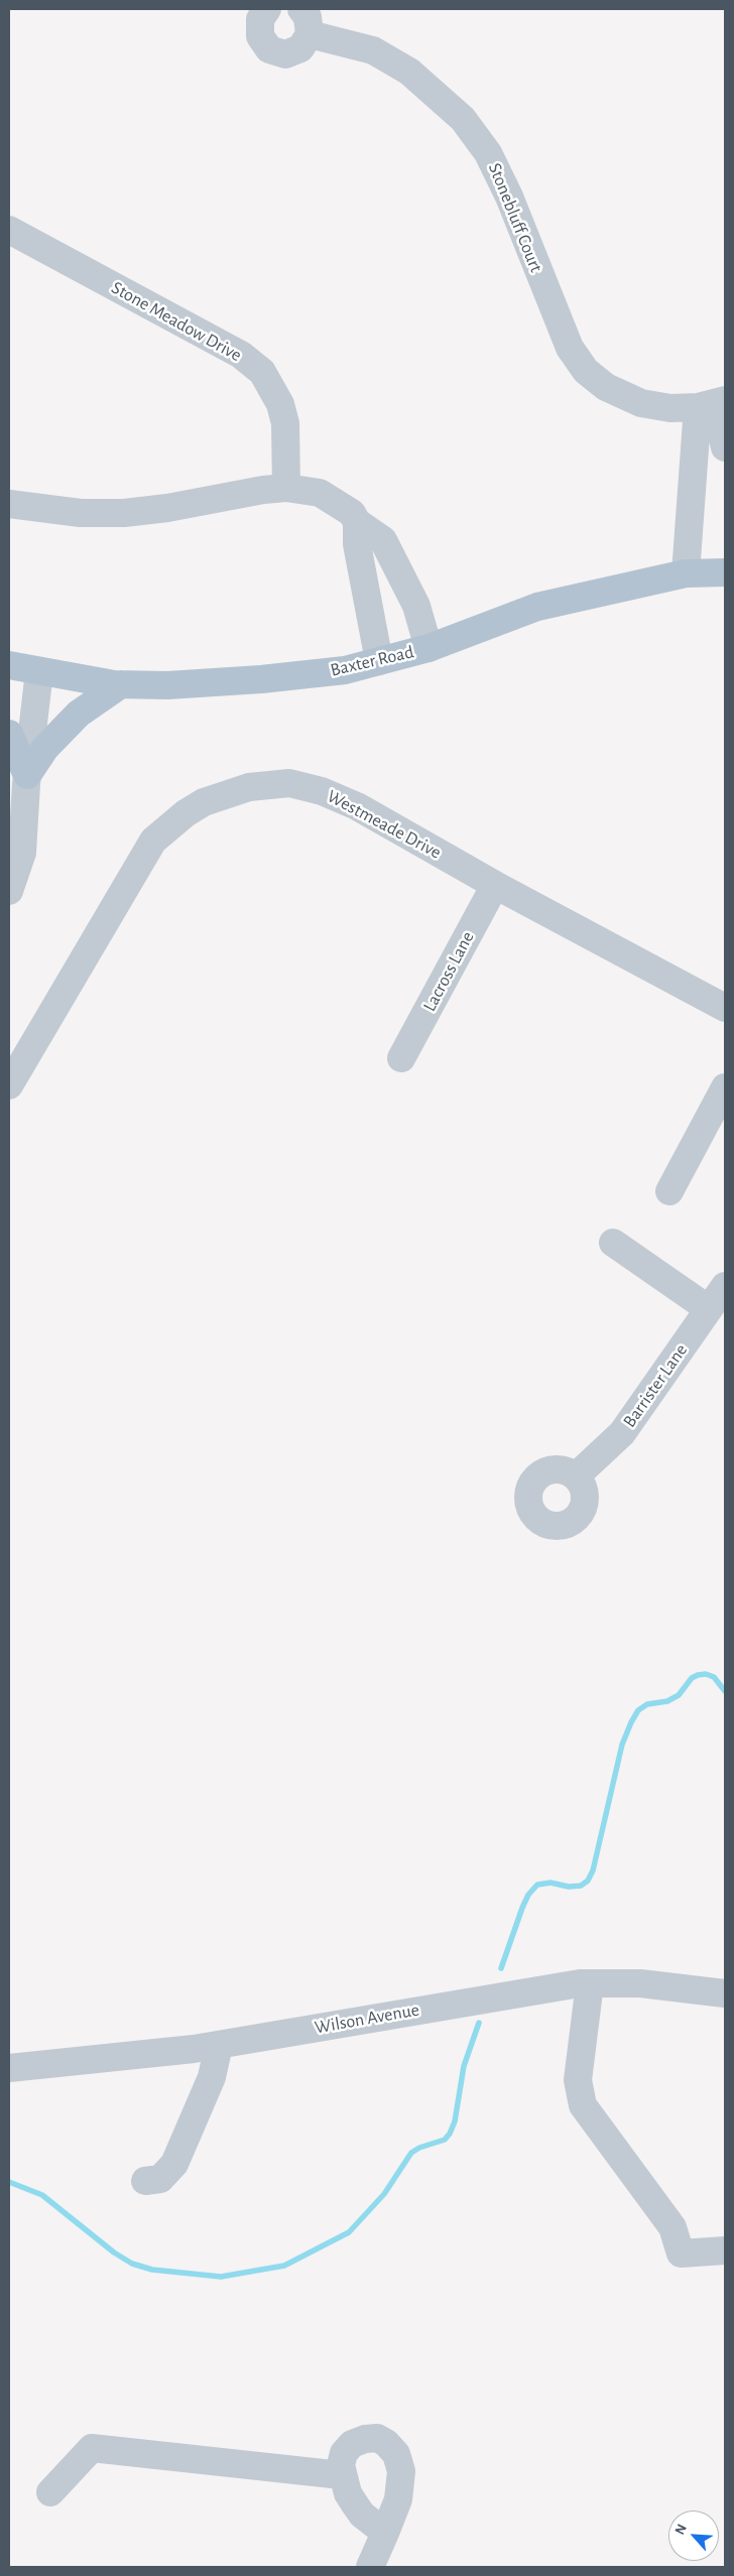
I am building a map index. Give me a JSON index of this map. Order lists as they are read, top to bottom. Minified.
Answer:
{"streets":{"main road":["Baxter Road"],"street":["Stonebluff Court","Stone Meadow Drive","Westmeade Drive","Lacross Lane","Barrister Lane","Wilson Avenue"]},"crossings":[["Westmeade Drive","Lacross Lane"]],"north":"top left"}
